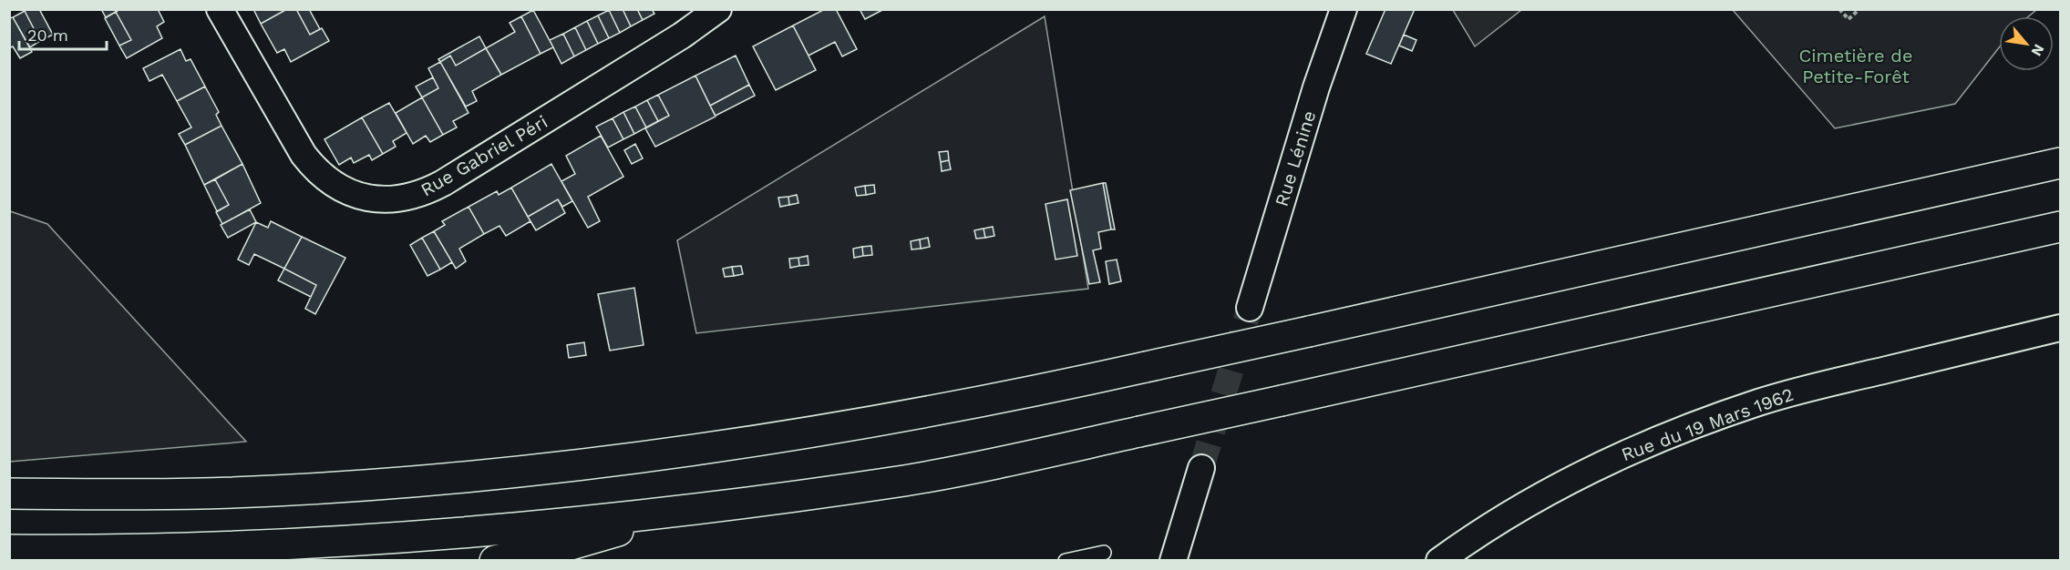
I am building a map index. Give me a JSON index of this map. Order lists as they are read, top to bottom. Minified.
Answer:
{"streets":{"street":["Rue Gabriel Péri","Rue Lénine","Rue du 19 Mars 1962"]},"parks":["Cimetière de Petite-Forêt"],"scale_bar":"20 m","north":"bottom right"}
